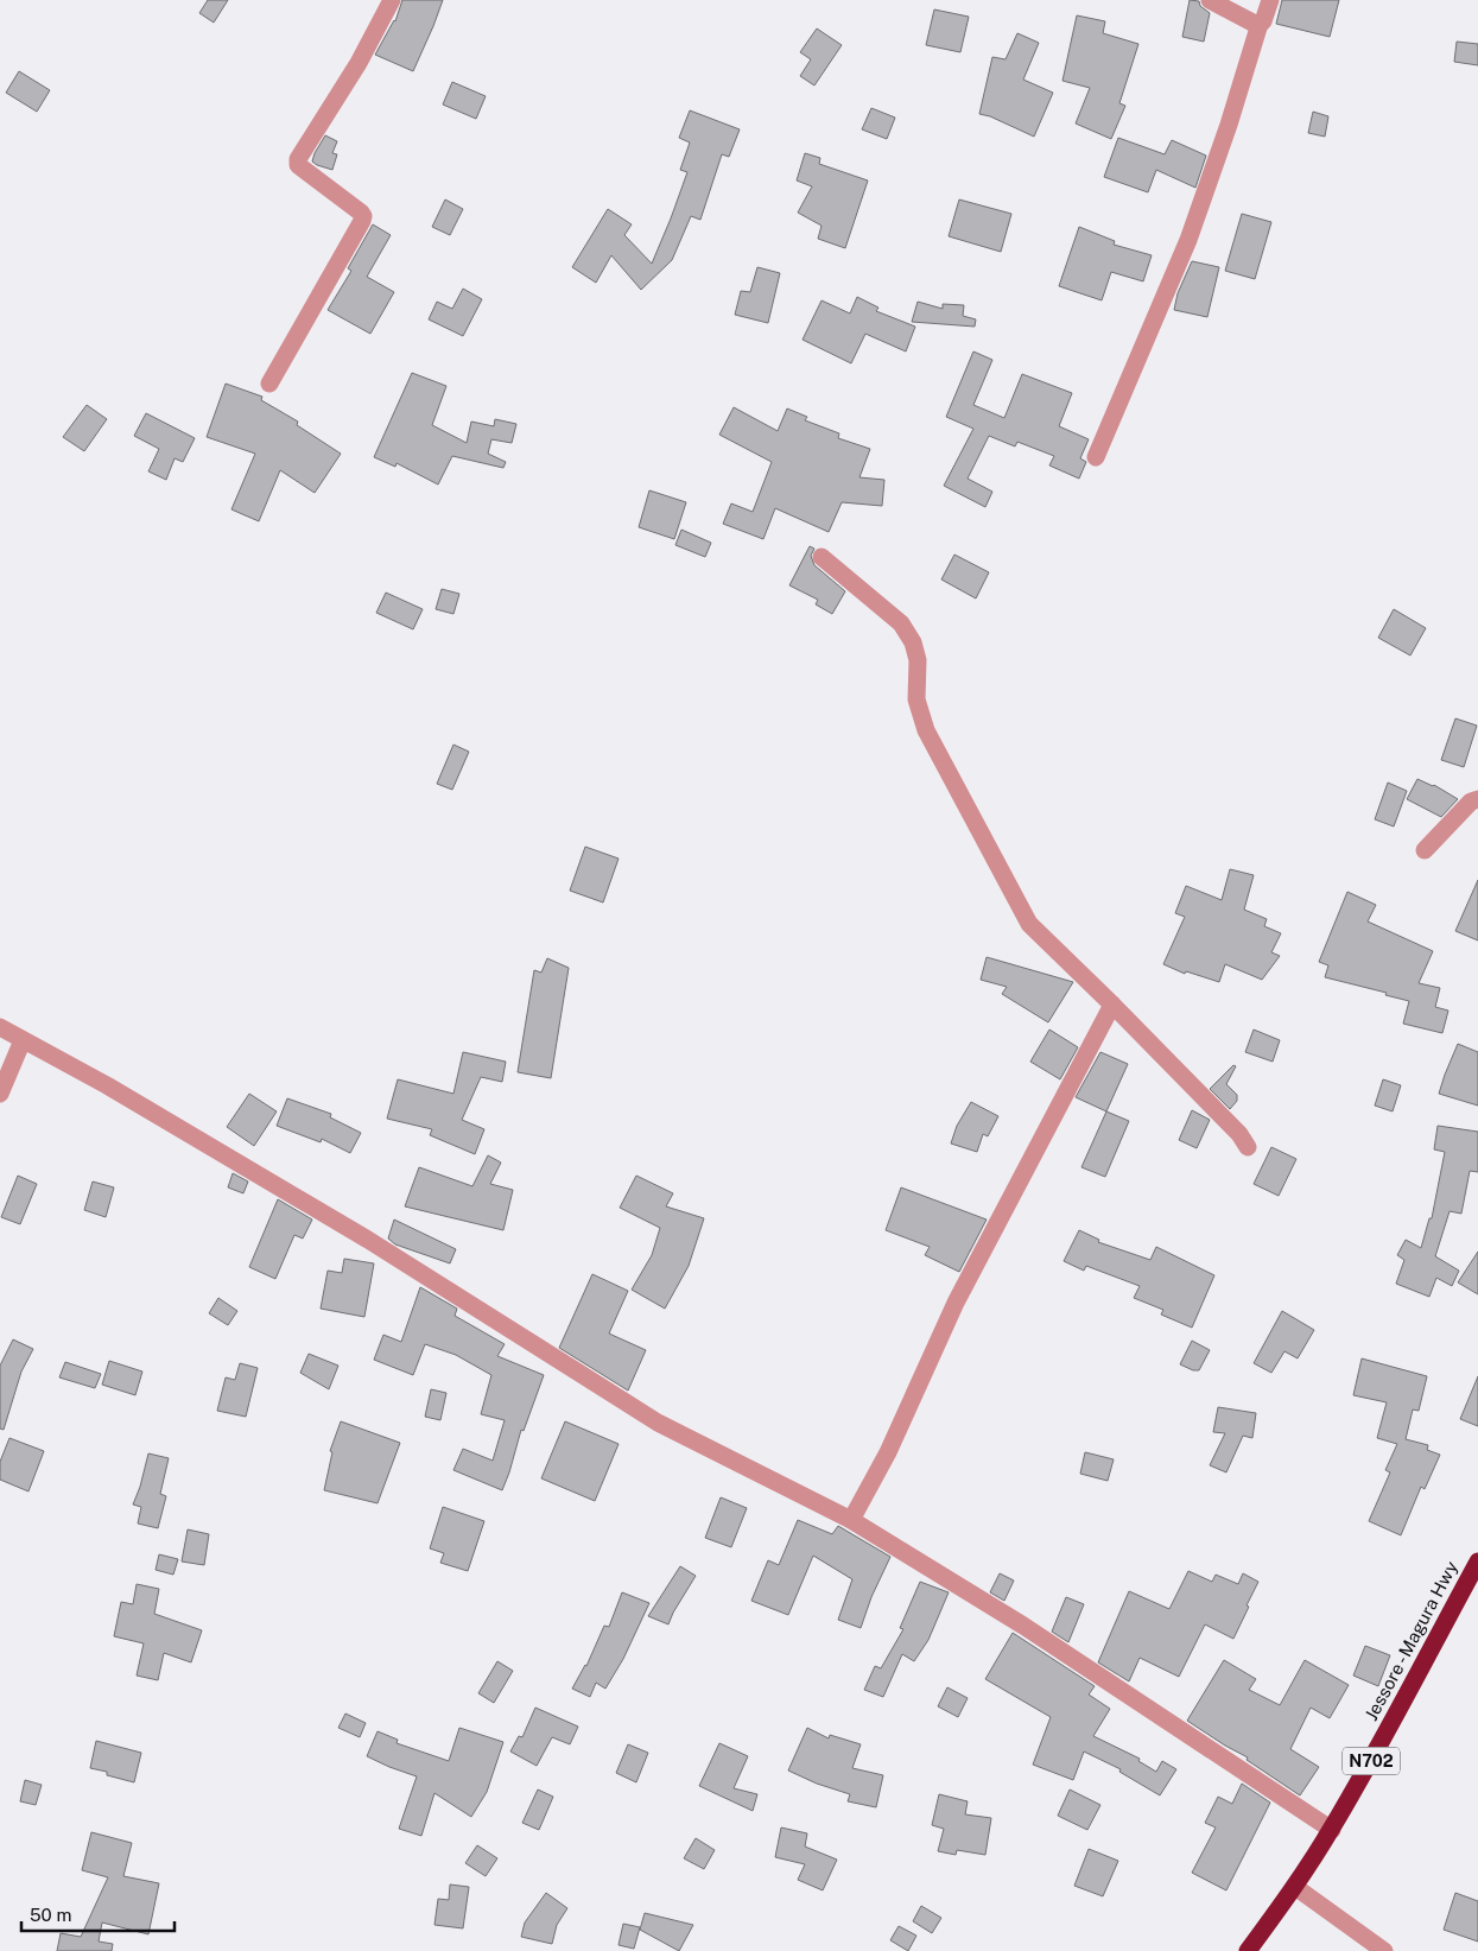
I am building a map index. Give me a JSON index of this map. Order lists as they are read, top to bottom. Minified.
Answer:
{"streets":{"highway":["Jessore - Magura Hwy","N702"]},"scale_bar":"50 m"}
